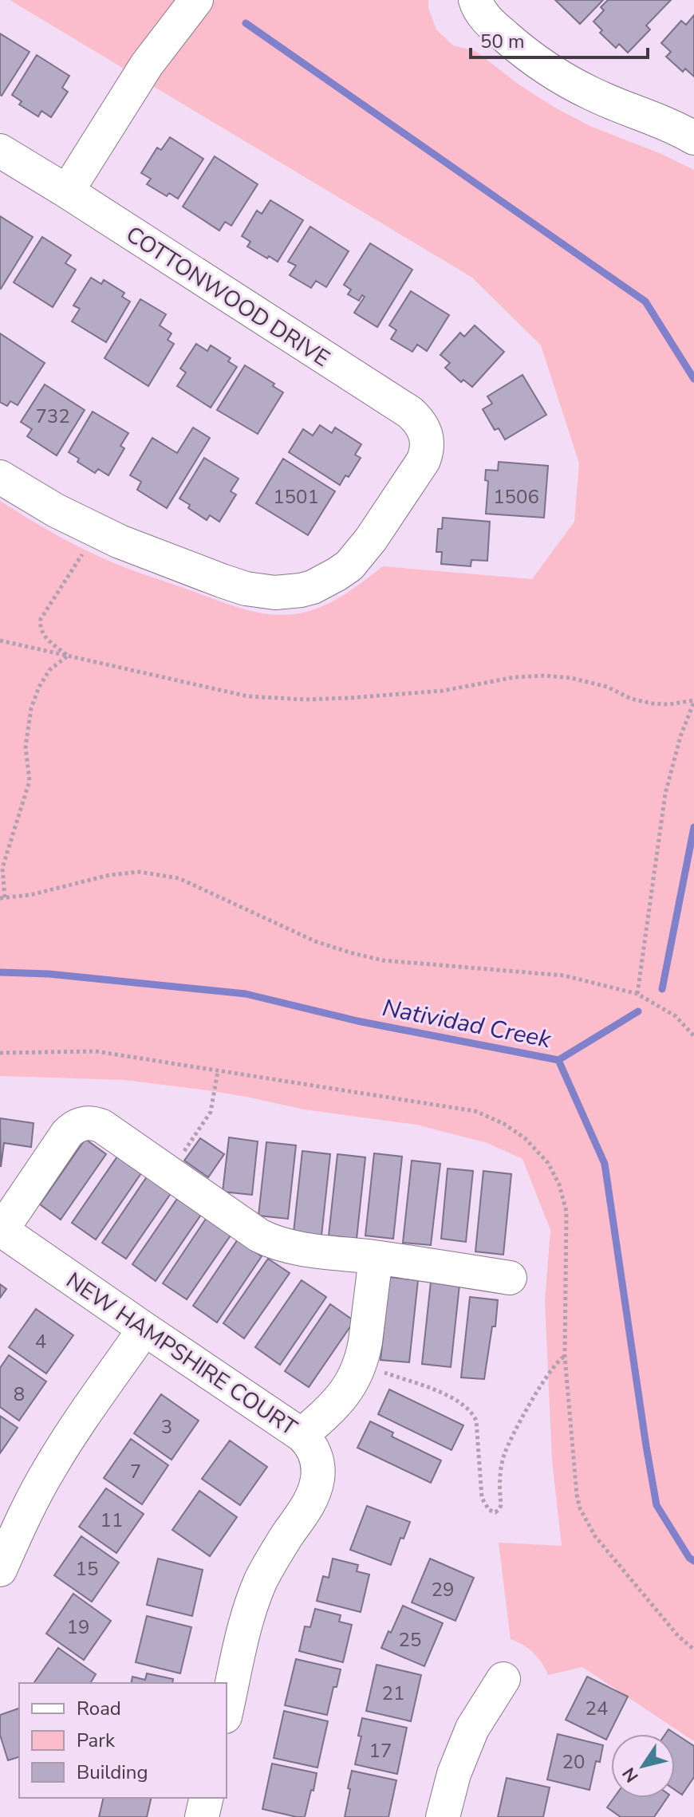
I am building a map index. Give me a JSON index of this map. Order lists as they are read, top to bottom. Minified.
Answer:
{"streets":{"street":["COTTONWOOD DRIVE","NEW HAMPSHIRE COURT"]},"water":["Natividad Creek"],"house_numbers":["732","1501","1506","4","8","3","7","11","15","29","19","25","21","24","17","20"],"legend":["Road","Park","Building"],"scale_bar":"50 m","north":"bottom left"}
